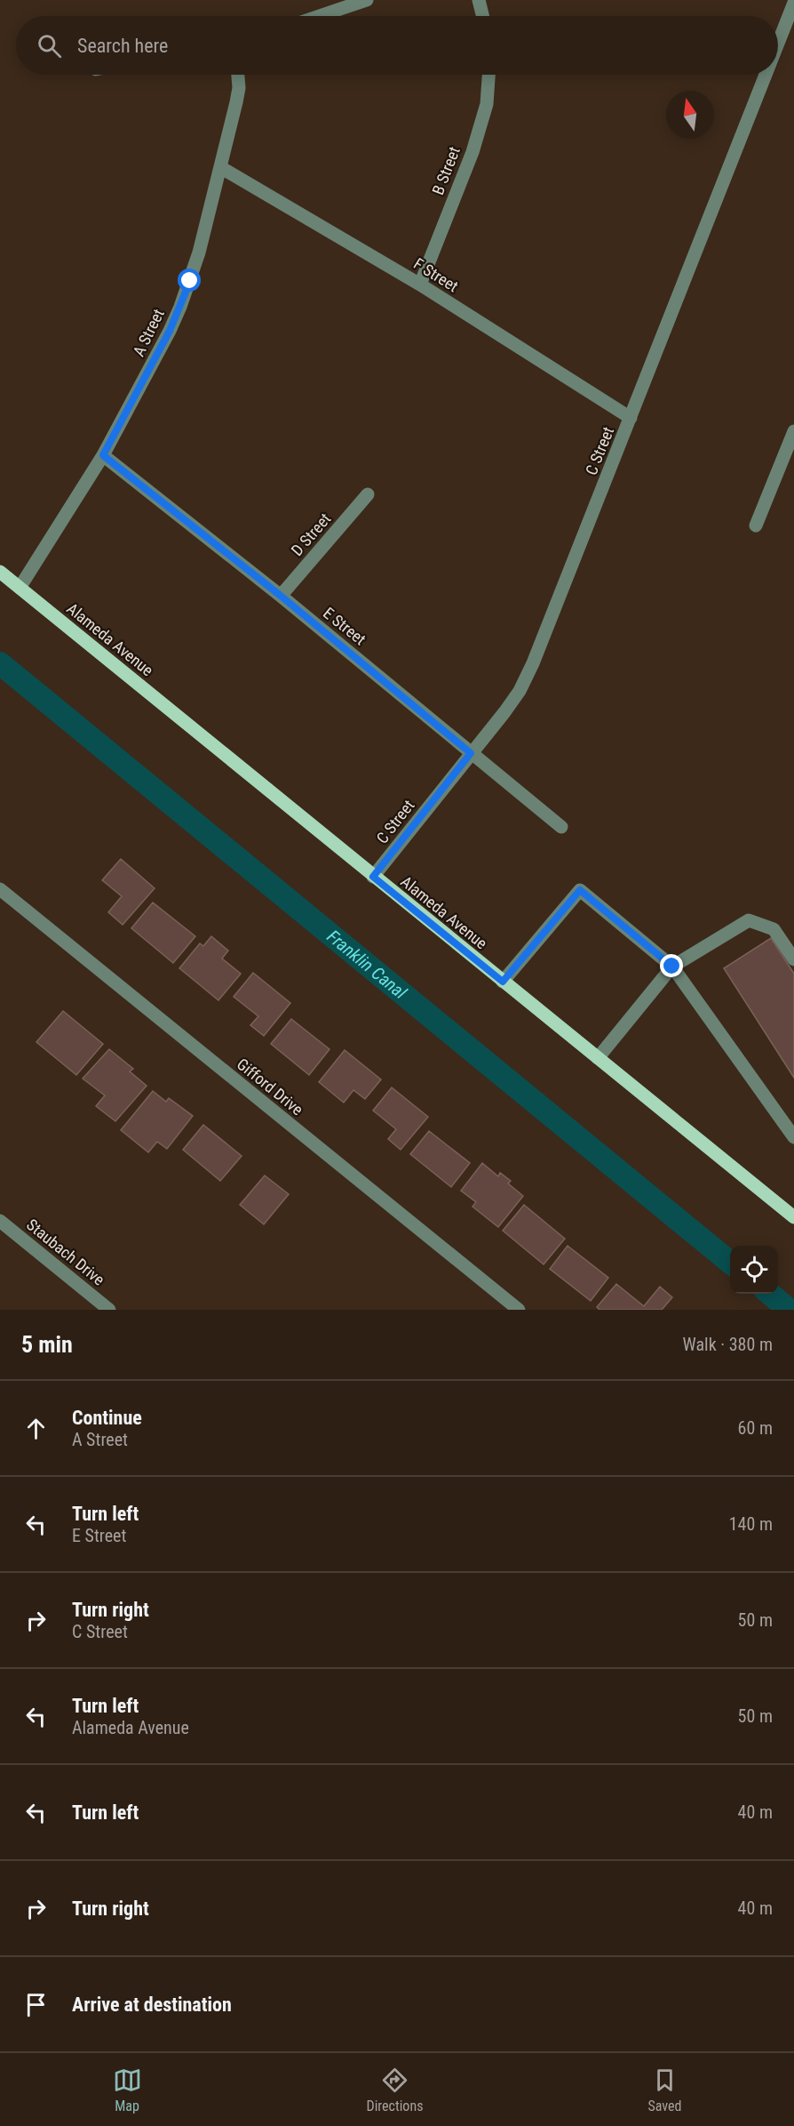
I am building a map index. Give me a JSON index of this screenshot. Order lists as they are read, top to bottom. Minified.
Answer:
{"streets":{"main road":["Alameda Avenue"],"street":["B Street","F Street","A Street","C Street","D Street","E Street","Gifford Drive","Staubach Drive"]},"crossings":[["B Street","F Street"],["F Street","A Street"],["F Street","C Street"],["A Street","E Street"],["A Street","Alameda Avenue"],["C Street","E Street"],["C Street","Alameda Avenue"],["D Street","E Street"]],"water":["Franklin Canal"],"north":"top","page":{"search":"Search here","heading":["5 min","Walk · 380 m"],"list":[["Continue","A Street","60 m"],["Turn left","E Street","140 m"],["Turn right","C Street","50 m"],["Turn left","Alameda Avenue","50 m"],["Turn left","40 m"],["Turn right","40 m"],"Arrive at destination"],"nav":["Map","Directions","Saved"]}}
